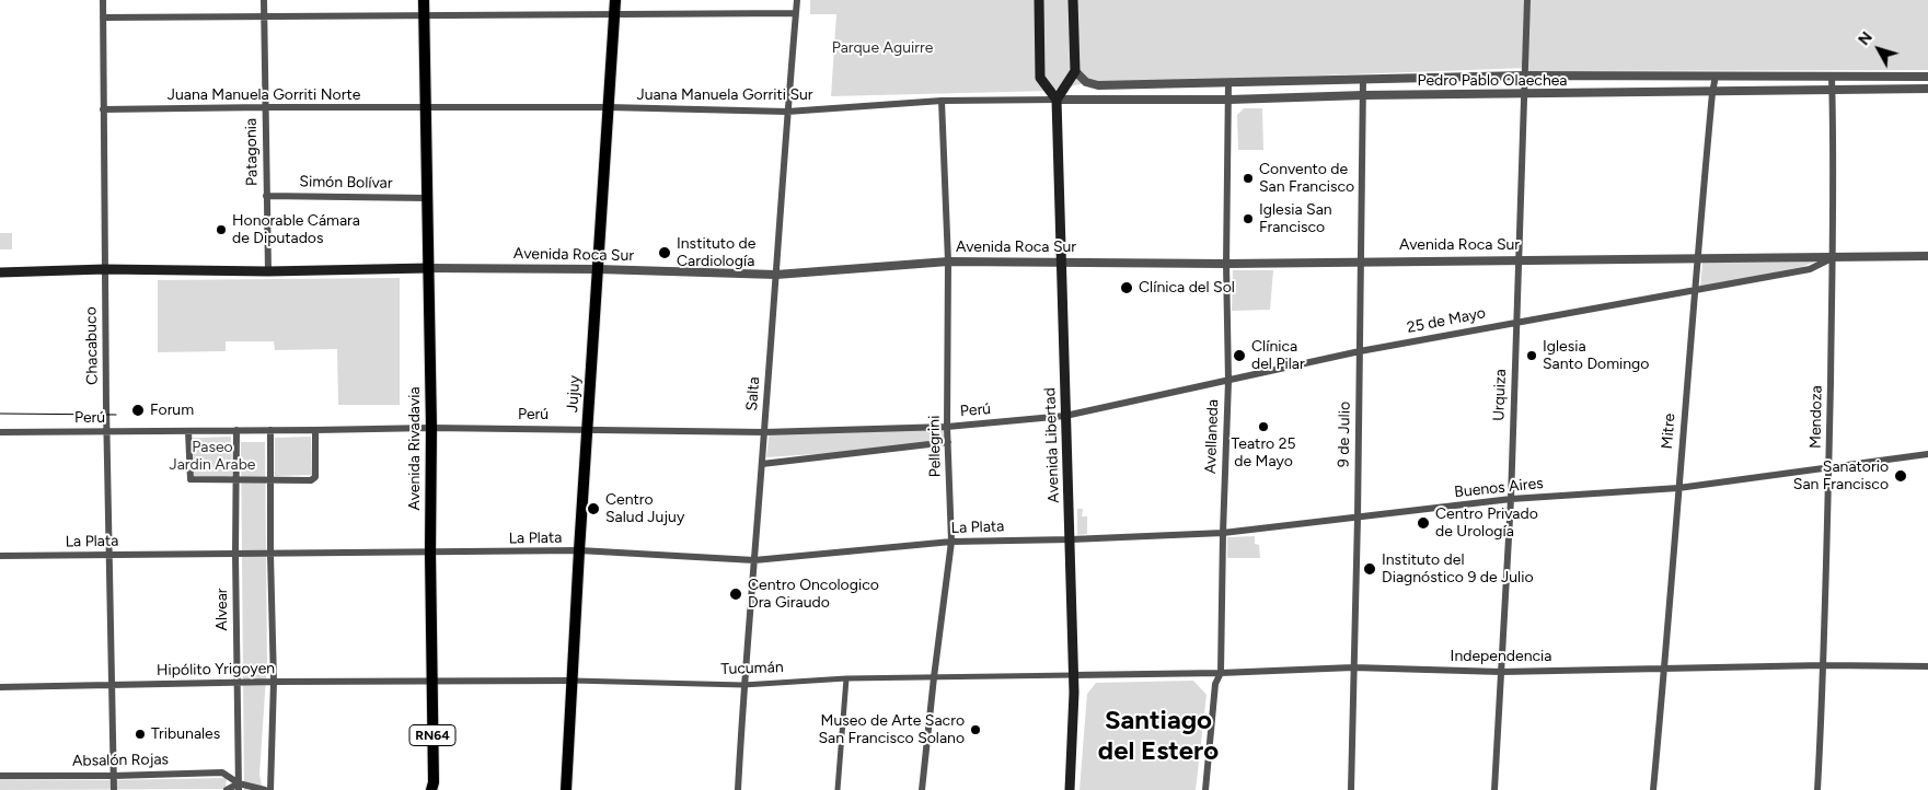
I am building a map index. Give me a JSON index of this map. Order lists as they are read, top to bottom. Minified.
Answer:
{"streets":{"main road":["Avenida Roca Sur","Jujuy","Avenida Libertad","Avenida Rivadavia","RN64"],"street":["Pedro Pablo Olaechea","Juana Manuela Gorriti Norte","Juana Manuela Gorriti Sur","Patagonia","Simón Bolívar","25 de Mayo","Chacabuco","Salta","Urquiza","Perú","Mendoza","Mitre","9 de Julio","Avellaneda","Pellegrini","Buenos Aires","La Plata","Alvear","Independencia","Tucumán","Hipólito Yrigoyen","Absalón Rojas"]},"crossings":[["Pedro Pablo Olaechea","Juana Manuela Gorriti Sur"],["Pedro Pablo Olaechea","Urquiza"],["Pedro Pablo Olaechea","Mendoza"],["Pedro Pablo Olaechea","Mitre"],["Pedro Pablo Olaechea","9 de Julio"],["Pedro Pablo Olaechea","Avellaneda"],["Pedro Pablo Olaechea","Avenida Libertad"],["Juana Manuela Gorriti Norte","Juana Manuela Gorriti Sur"],["Juana Manuela Gorriti Norte","Patagonia"],["Juana Manuela Gorriti Norte","Chacabuco"],["Juana Manuela Gorriti Norte","Avenida Rivadavia"],["Juana Manuela Gorriti Sur","Jujuy"],["Juana Manuela Gorriti Sur","Salta"],["Juana Manuela Gorriti Sur","Avenida Libertad"],["Juana Manuela Gorriti Sur","Pellegrini"],["Juana Manuela Gorriti Sur","Avenida Rivadavia"],["Patagonia","Simón Bolívar"],["Patagonia","Avenida Roca Sur"],["Simón Bolívar","Avenida Rivadavia"],["Avenida Roca Sur","25 de Mayo"],["Avenida Roca Sur","Chacabuco"],["Avenida Roca Sur","Jujuy"],["Avenida Roca Sur","Salta"],["Avenida Roca Sur","Urquiza"],["Avenida Roca Sur","Mendoza"],["Avenida Roca Sur","Mitre"],["Avenida Roca Sur","9 de Julio"],["Avenida Roca Sur","Avellaneda"],["Avenida Roca Sur","Avenida Libertad"],["Avenida Roca Sur","Pellegrini"],["Avenida Roca Sur","Avenida Rivadavia"],["25 de Mayo","Urquiza"],["25 de Mayo","Perú"],["25 de Mayo","Mendoza"],["25 de Mayo","Mitre"],["25 de Mayo","9 de Julio"],["25 de Mayo","Avellaneda"],["25 de Mayo","Avenida Libertad"],["Chacabuco","Perú"],["Chacabuco","La Plata"],["Chacabuco","Hipólito Yrigoyen"],["Chacabuco","Absalón Rojas"],["Jujuy","Perú"],["Jujuy","La Plata"],["Jujuy","Tucumán"],["Salta","Perú"],["Salta","La Plata"],["Salta","Tucumán"],["Urquiza","Buenos Aires"],["Urquiza","Independencia"],["Perú","Avenida Libertad"],["Perú","Pellegrini"],["Perú","Avenida Rivadavia"],["Perú","Alvear"],["Mendoza","Buenos Aires"],["Mendoza","Independencia"],["Mitre","Buenos Aires"],["Mitre","Independencia"],["9 de Julio","Buenos Aires"],["9 de Julio","Independencia"],["Avellaneda","Buenos Aires"],["Avellaneda","Independencia"],["Avenida Libertad","Buenos Aires"],["Avenida Libertad","La Plata"],["Avenida Libertad","Independencia"],["Avenida Libertad","Tucumán"],["Pellegrini","La Plata"],["Pellegrini","Tucumán"],["Avenida Rivadavia","La Plata"],["Avenida Rivadavia","Tucumán"],["Avenida Rivadavia","Hipólito Yrigoyen"],["Buenos Aires","La Plata"],["La Plata","Alvear"],["Alvear","Hipólito Yrigoyen"],["Alvear","Absalón Rojas"],["Independencia","Tucumán"],["Tucumán","Hipólito Yrigoyen"]],"districts":["Santiago del Estero"],"parks":["Parque Aguirre","Paseo Jardin Arabe"],"places":["Convento de San Francisco","Iglesia San Francisco","Honorable Cámara de Diputados","Instituto de Cardiología","Clínica del Sol","Clínica del Pilar","Iglesia Santo Domingo","Forum","Teatro 25 de Mayo","Sanatorio San Francisco","Centro Salud Jujuy","Centro Privado de Urología","Instituto del Diagnóstico 9 de Julio","Centro Oncologico Dra Giraudo","Museo de Arte Sacro San Francisco Solano","Tribunales"],"north":"top left"}
